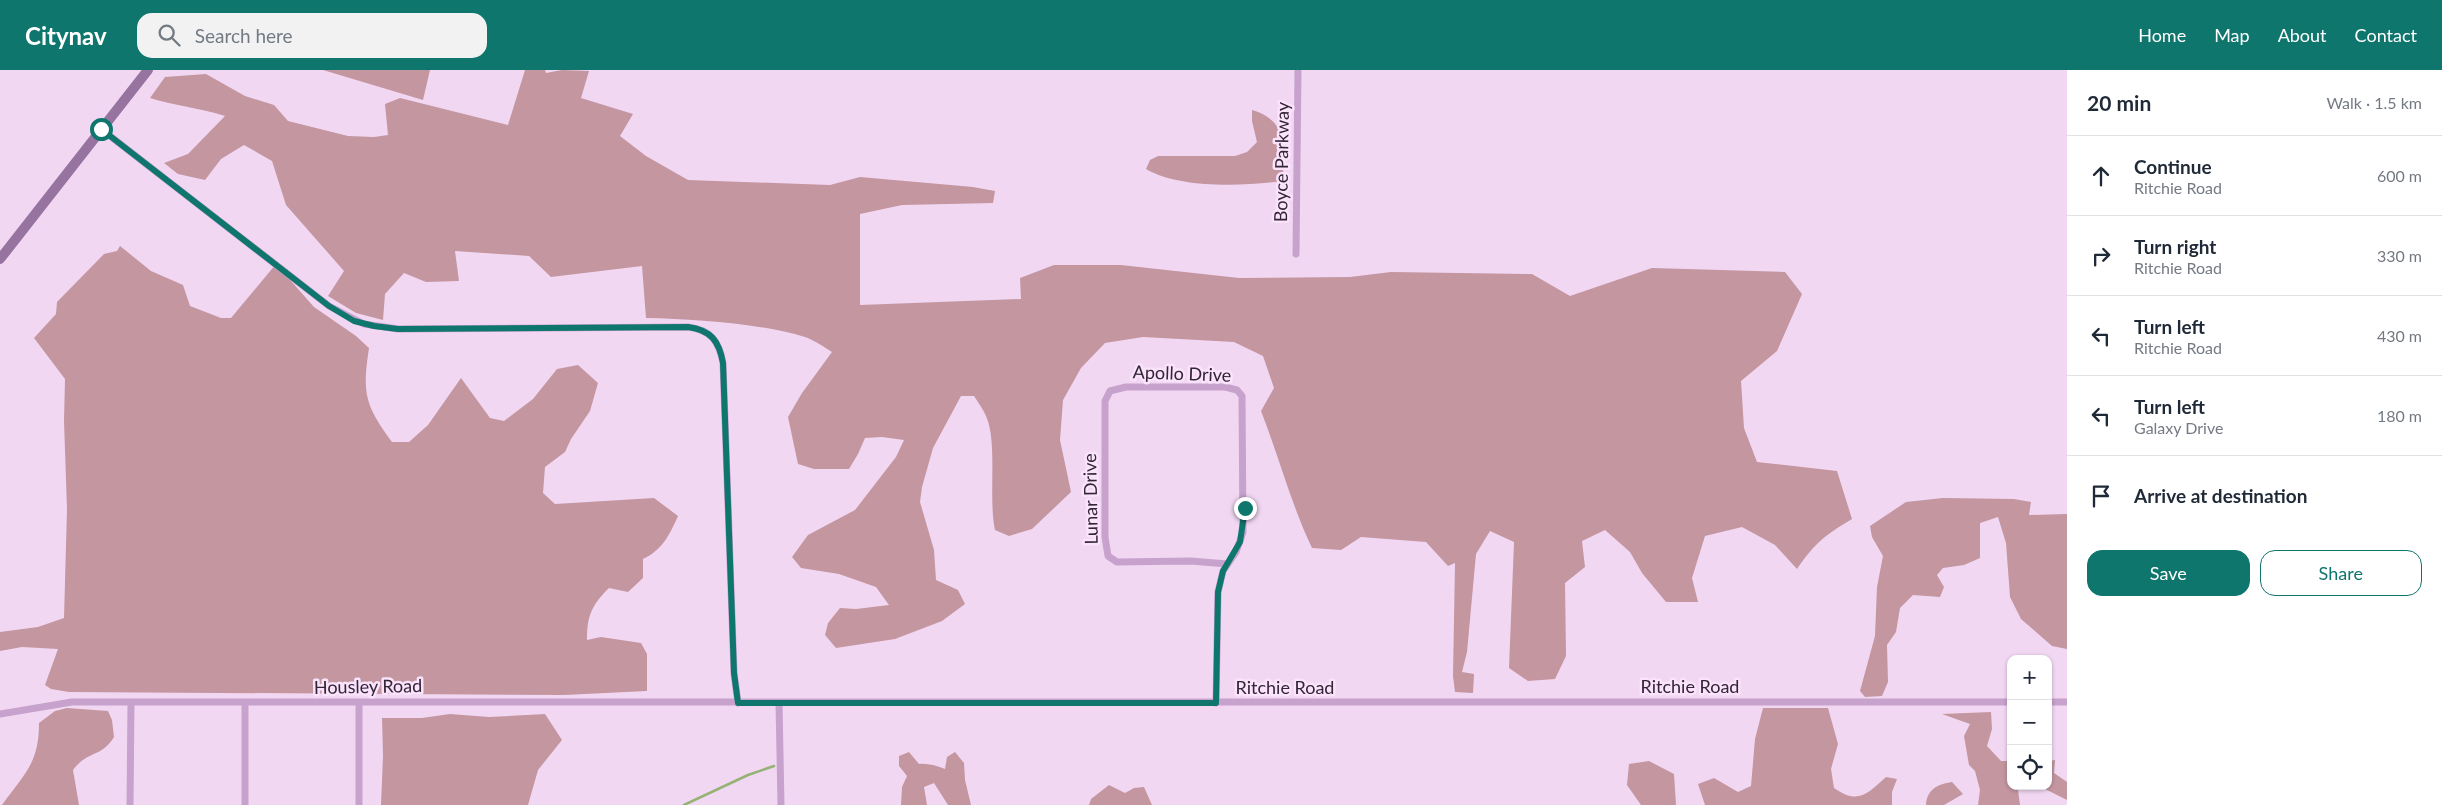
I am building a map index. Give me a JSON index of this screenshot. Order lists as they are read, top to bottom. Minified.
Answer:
{"streets":{"street":["Boyce Parkway","Apollo Drive","Lunar Drive","Housley Road","Ritchie Road"]},"crossings":[["Apollo Drive","Lunar Drive"],["Housley Road","Ritchie Road"]],"page":{"header":"Citynav","search":"Search here","nav":["Home","Map","About","Contact"],"heading":["20 min","Walk · 1.5 km"],"list":[["Continue","Ritchie Road","600 m"],["Turn right","Ritchie Road","330 m"],["Turn left","Ritchie Road","430 m"],["Turn left","Galaxy Drive","180 m"],"Arrive at destination"],"buttons":["Save","Share"],"map_buttons":["+","−"]}}
